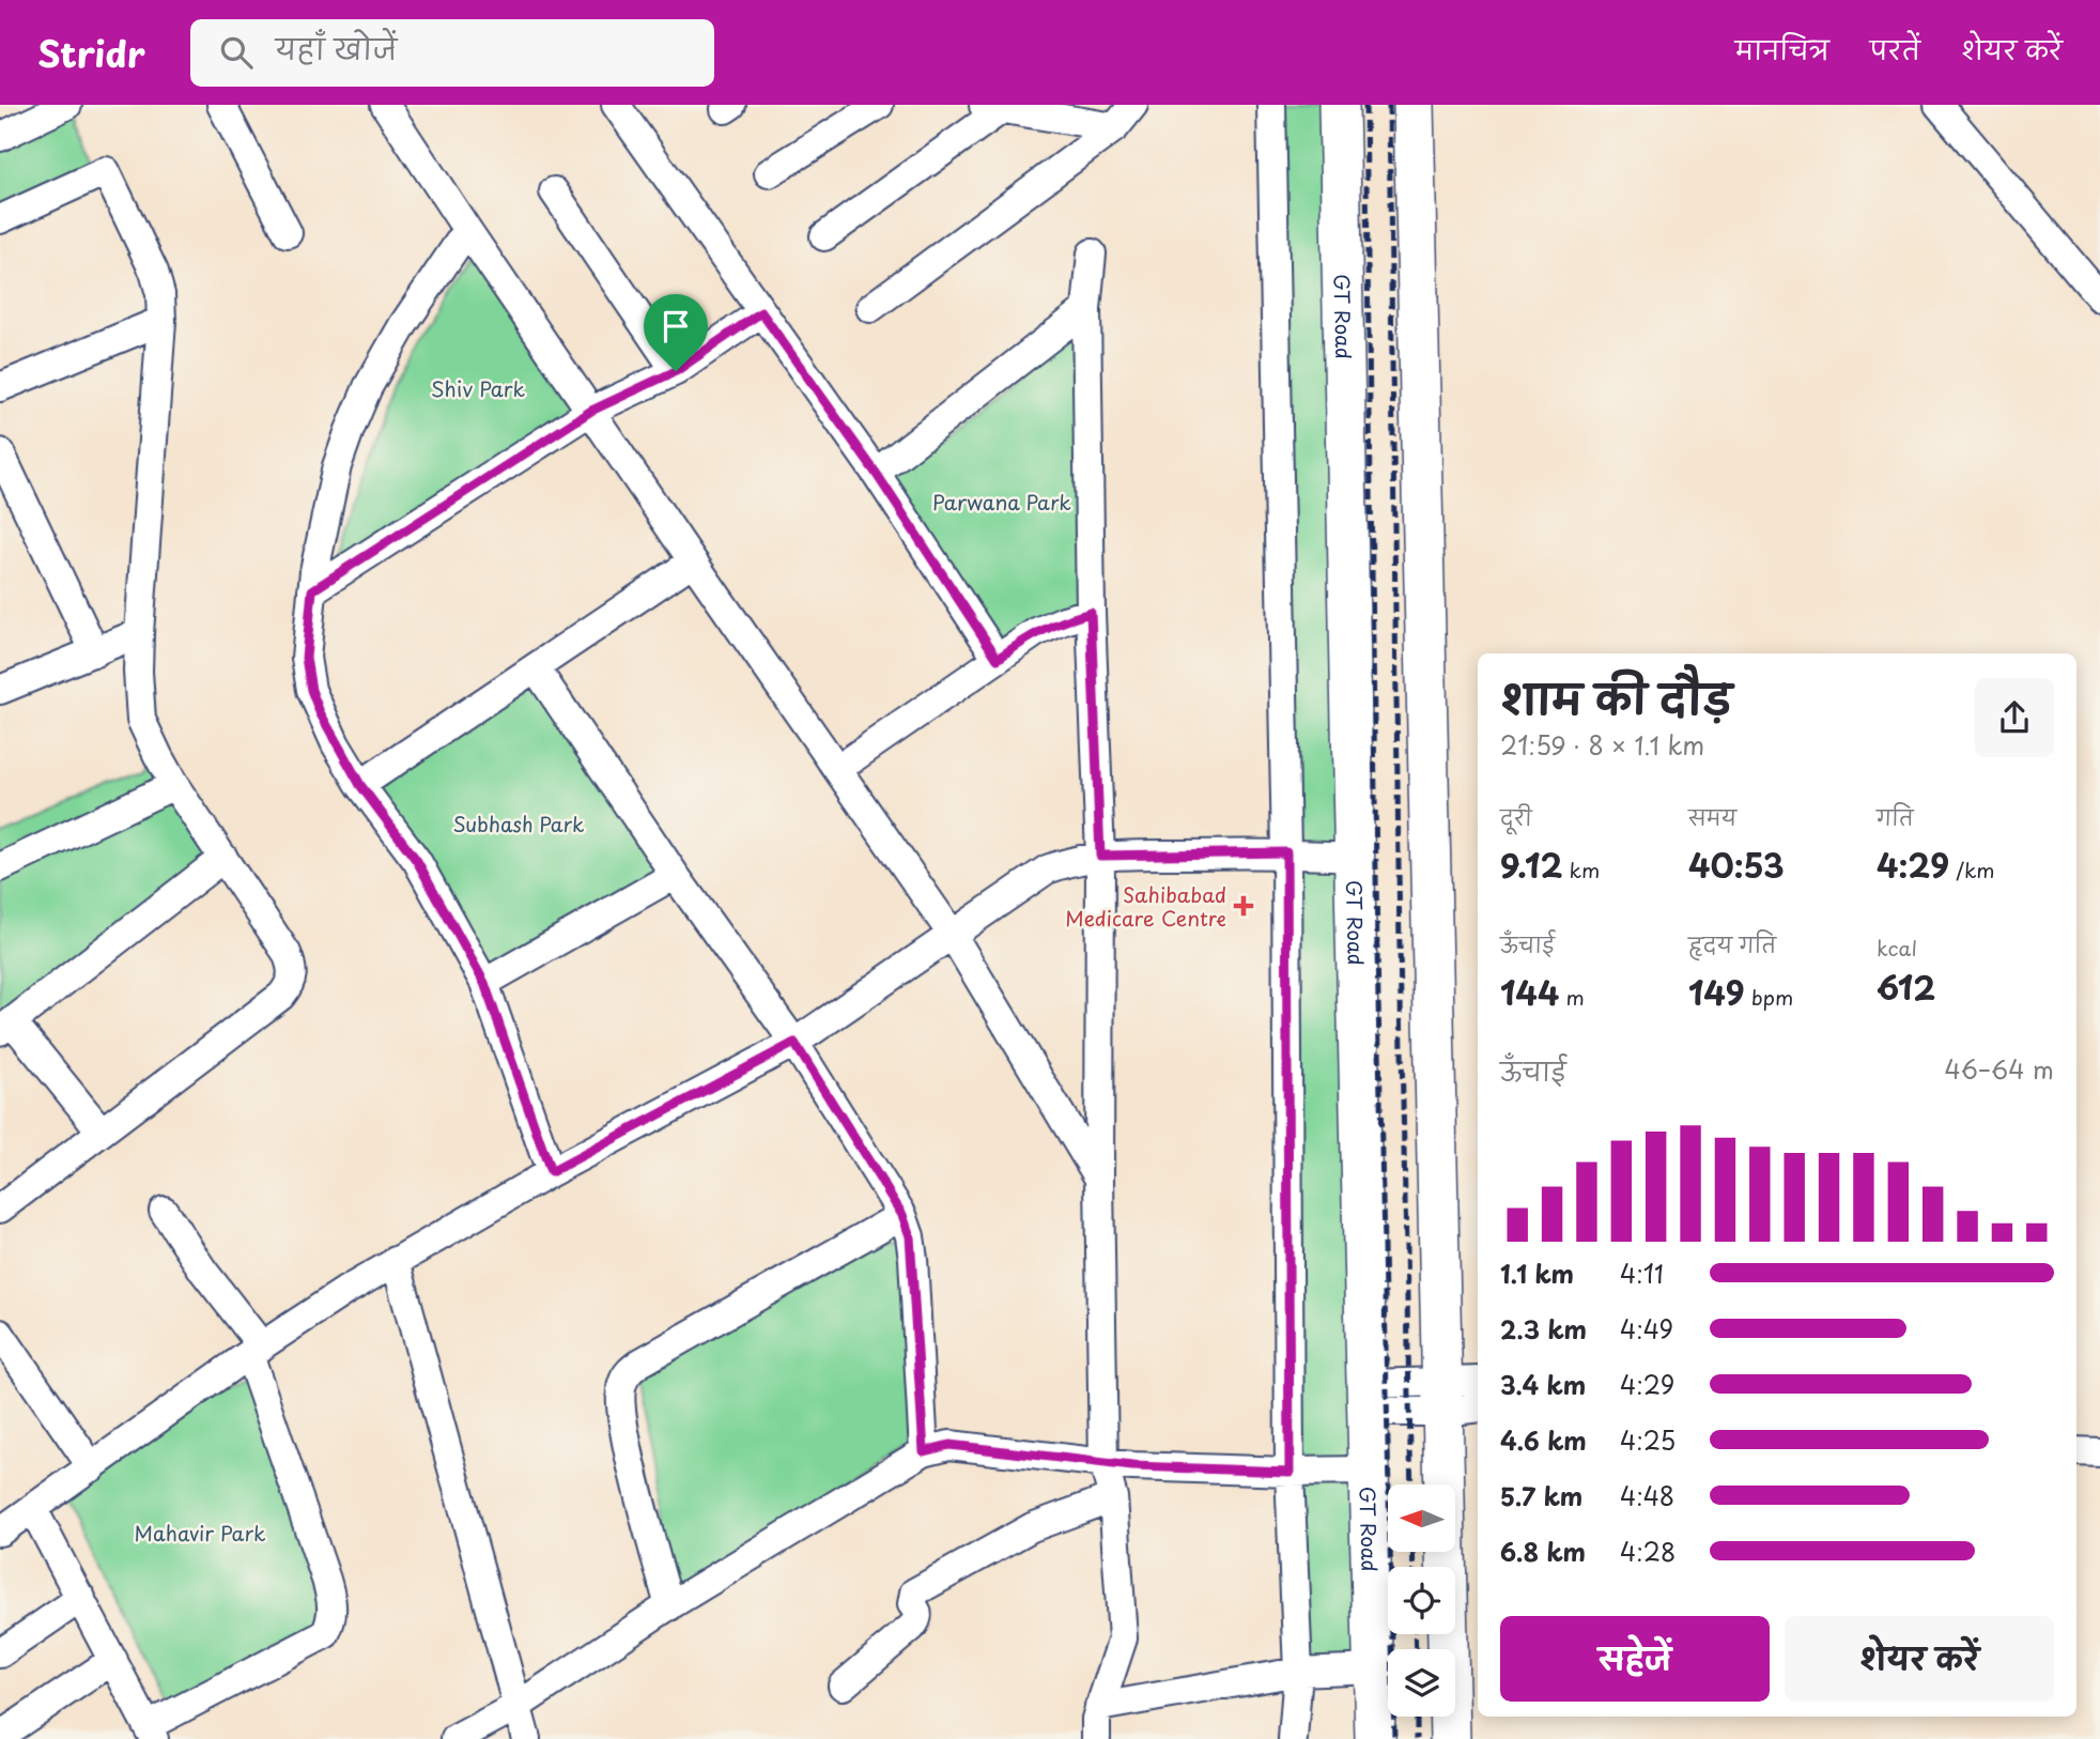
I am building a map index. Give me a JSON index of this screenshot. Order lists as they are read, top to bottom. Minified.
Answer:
{"streets":{"highway":["GT Road"]},"parks":["Shiv Park","Parwana Park","Subhash Park","Mahavir Park"],"places":{"health":["Sahibabad Medicare Centre"]},"north":"left","page":{"header":"Stridr","search":"यहाँ खोजें","nav":["मानचित्र","परतें","शेयर करें"],"heading":["शाम की दौड़","21:59 · 8 × 1.1 km"],"stats":[["दूरी","9.12 km"],["समय","40:53"],["गति","4:29 /km"],["ऊँचाई","144 m"],["हृदय गति","149 bpm"],["kcal","612"]],"chart":["ऊँचाई","46–64 m"],"list":[{"name":"1.1 km","note":"4:11"},{"name":"2.3 km","note":"4:49"},{"name":"3.4 km","note":"4:29"},{"name":"4.6 km","note":"4:25"},{"name":"5.7 km","note":"4:48"},{"name":"6.8 km","note":"4:28"}],"buttons":["सहेजें","शेयर करें"]}}
